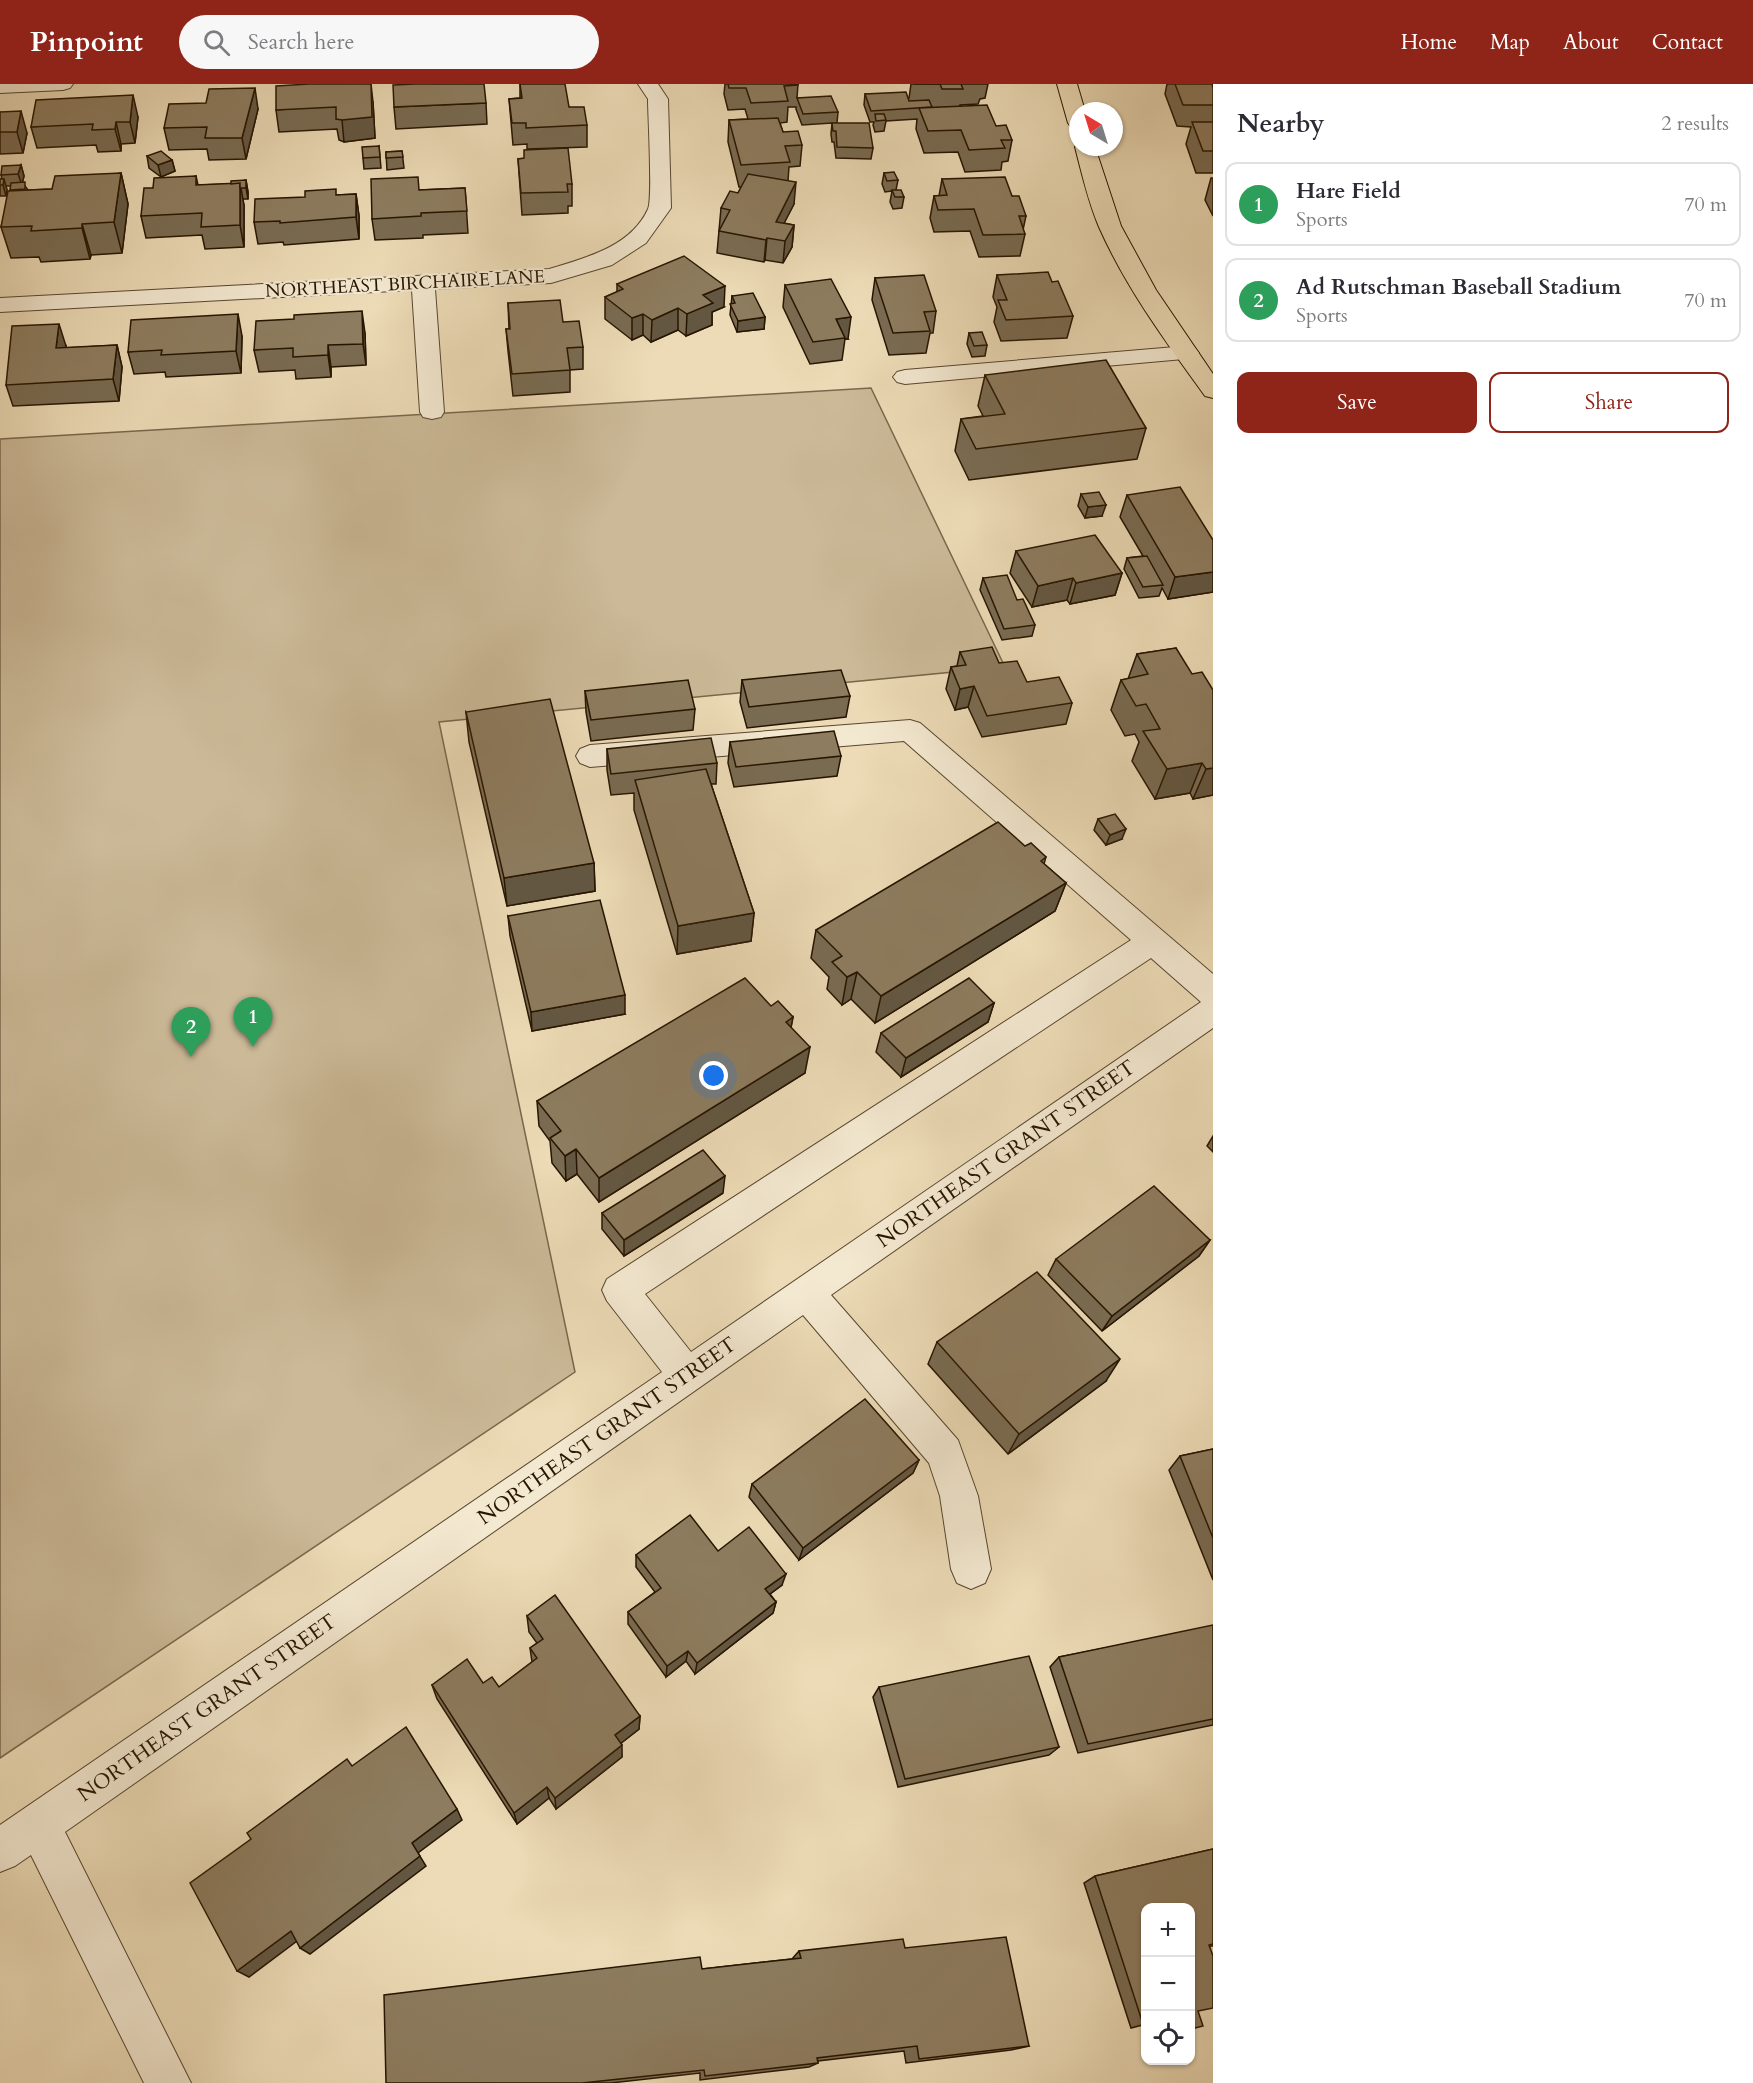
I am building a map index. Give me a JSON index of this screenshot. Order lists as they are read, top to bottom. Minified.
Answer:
{"streets":{"street":["NORTHEAST BIRCHAIRE LANE","NORTHEAST GRANT STREET"]},"north":"top left","page":{"header":"Pinpoint","search":"Search here","nav":["Home","Map","About","Contact"],"heading":["Nearby","2 results"],"list":[{"mark":"1","name":"Hare Field","note":"Sports","value":"70 m"},{"mark":"2","name":"Ad Rutschman Baseball Stadium","note":"Sports","value":"70 m"}],"buttons":["Save","Share"],"pins":["1","2"],"map_buttons":["+","−"]}}
